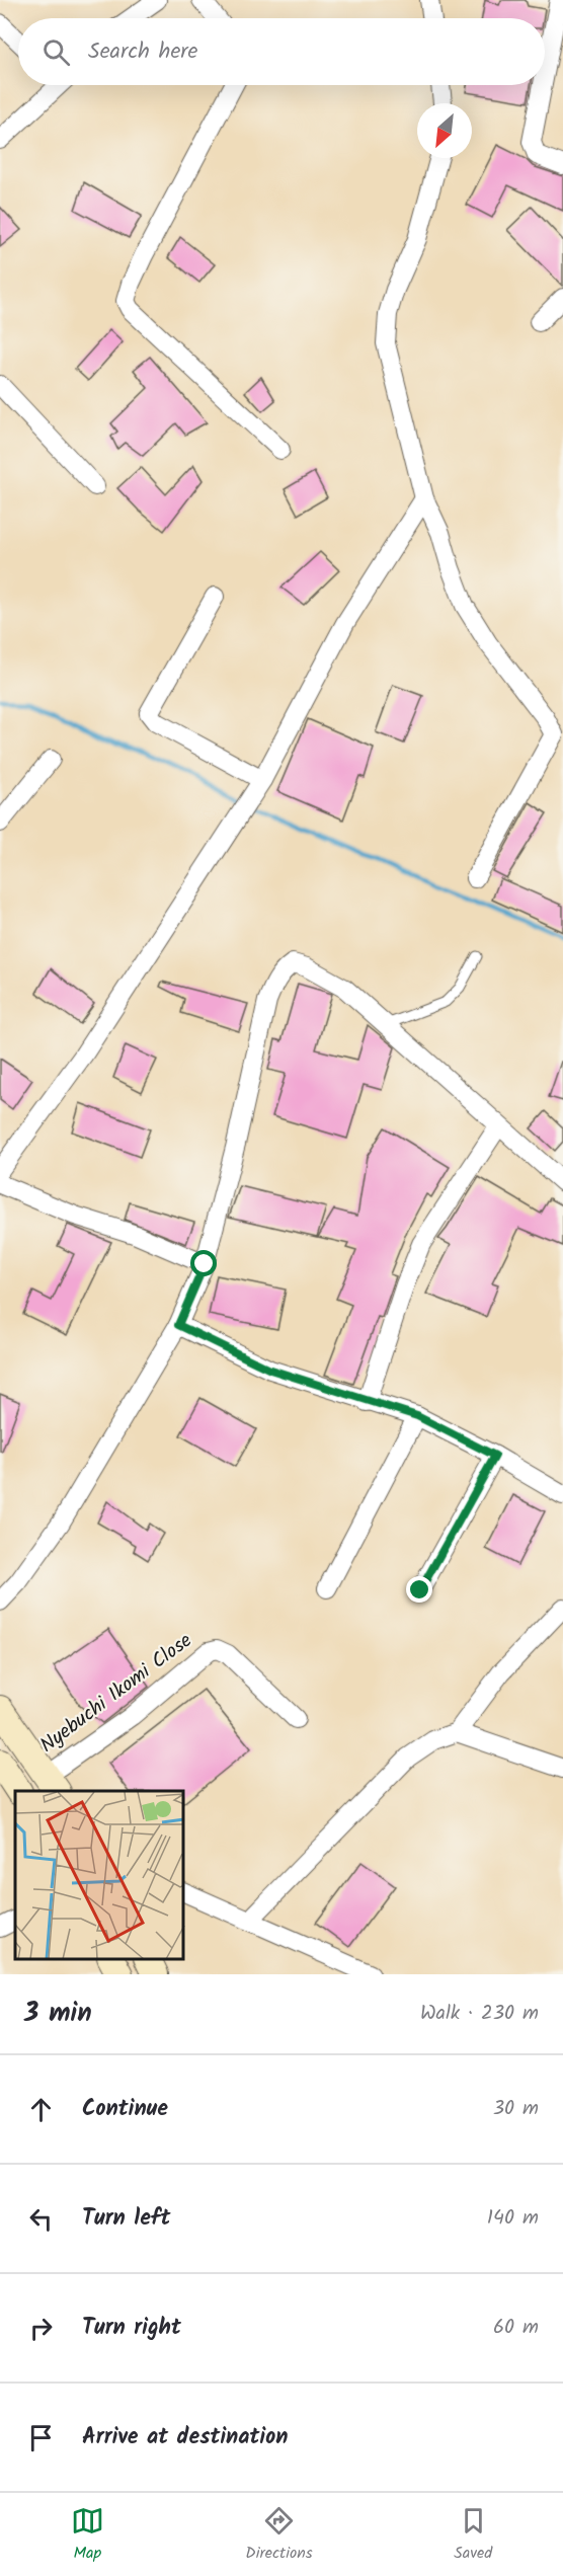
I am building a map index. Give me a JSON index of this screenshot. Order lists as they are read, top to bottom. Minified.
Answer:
{"streets":{"street":["Nyebuchi Ikomi Close"]},"north":"bottom left","page":{"search":"Search here","heading":["3 min","Walk · 230 m"],"list":[["Continue","30 m"],["Turn left","140 m"],["Turn right","60 m"],"Arrive at destination"],"nav":["Map","Directions","Saved"]}}
